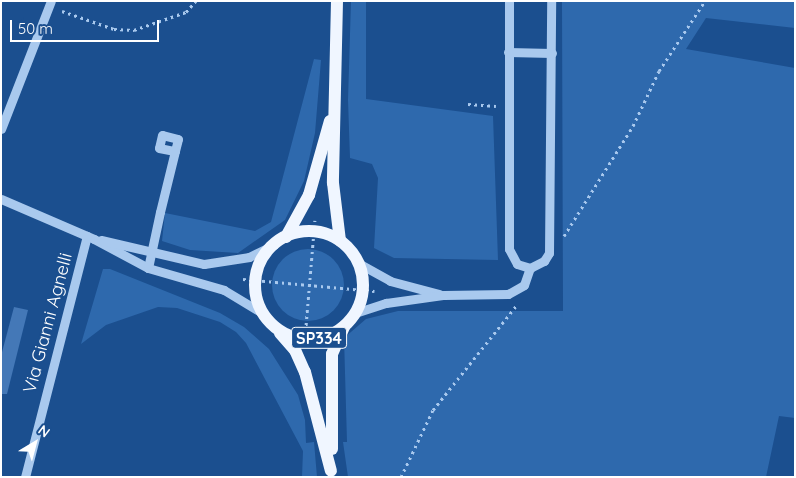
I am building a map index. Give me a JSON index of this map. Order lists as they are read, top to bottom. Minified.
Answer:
{"streets":{"main road":["SP334"],"street":["Via Gianni Agnelli"]},"scale_bar":"50 m","north":"top right"}
